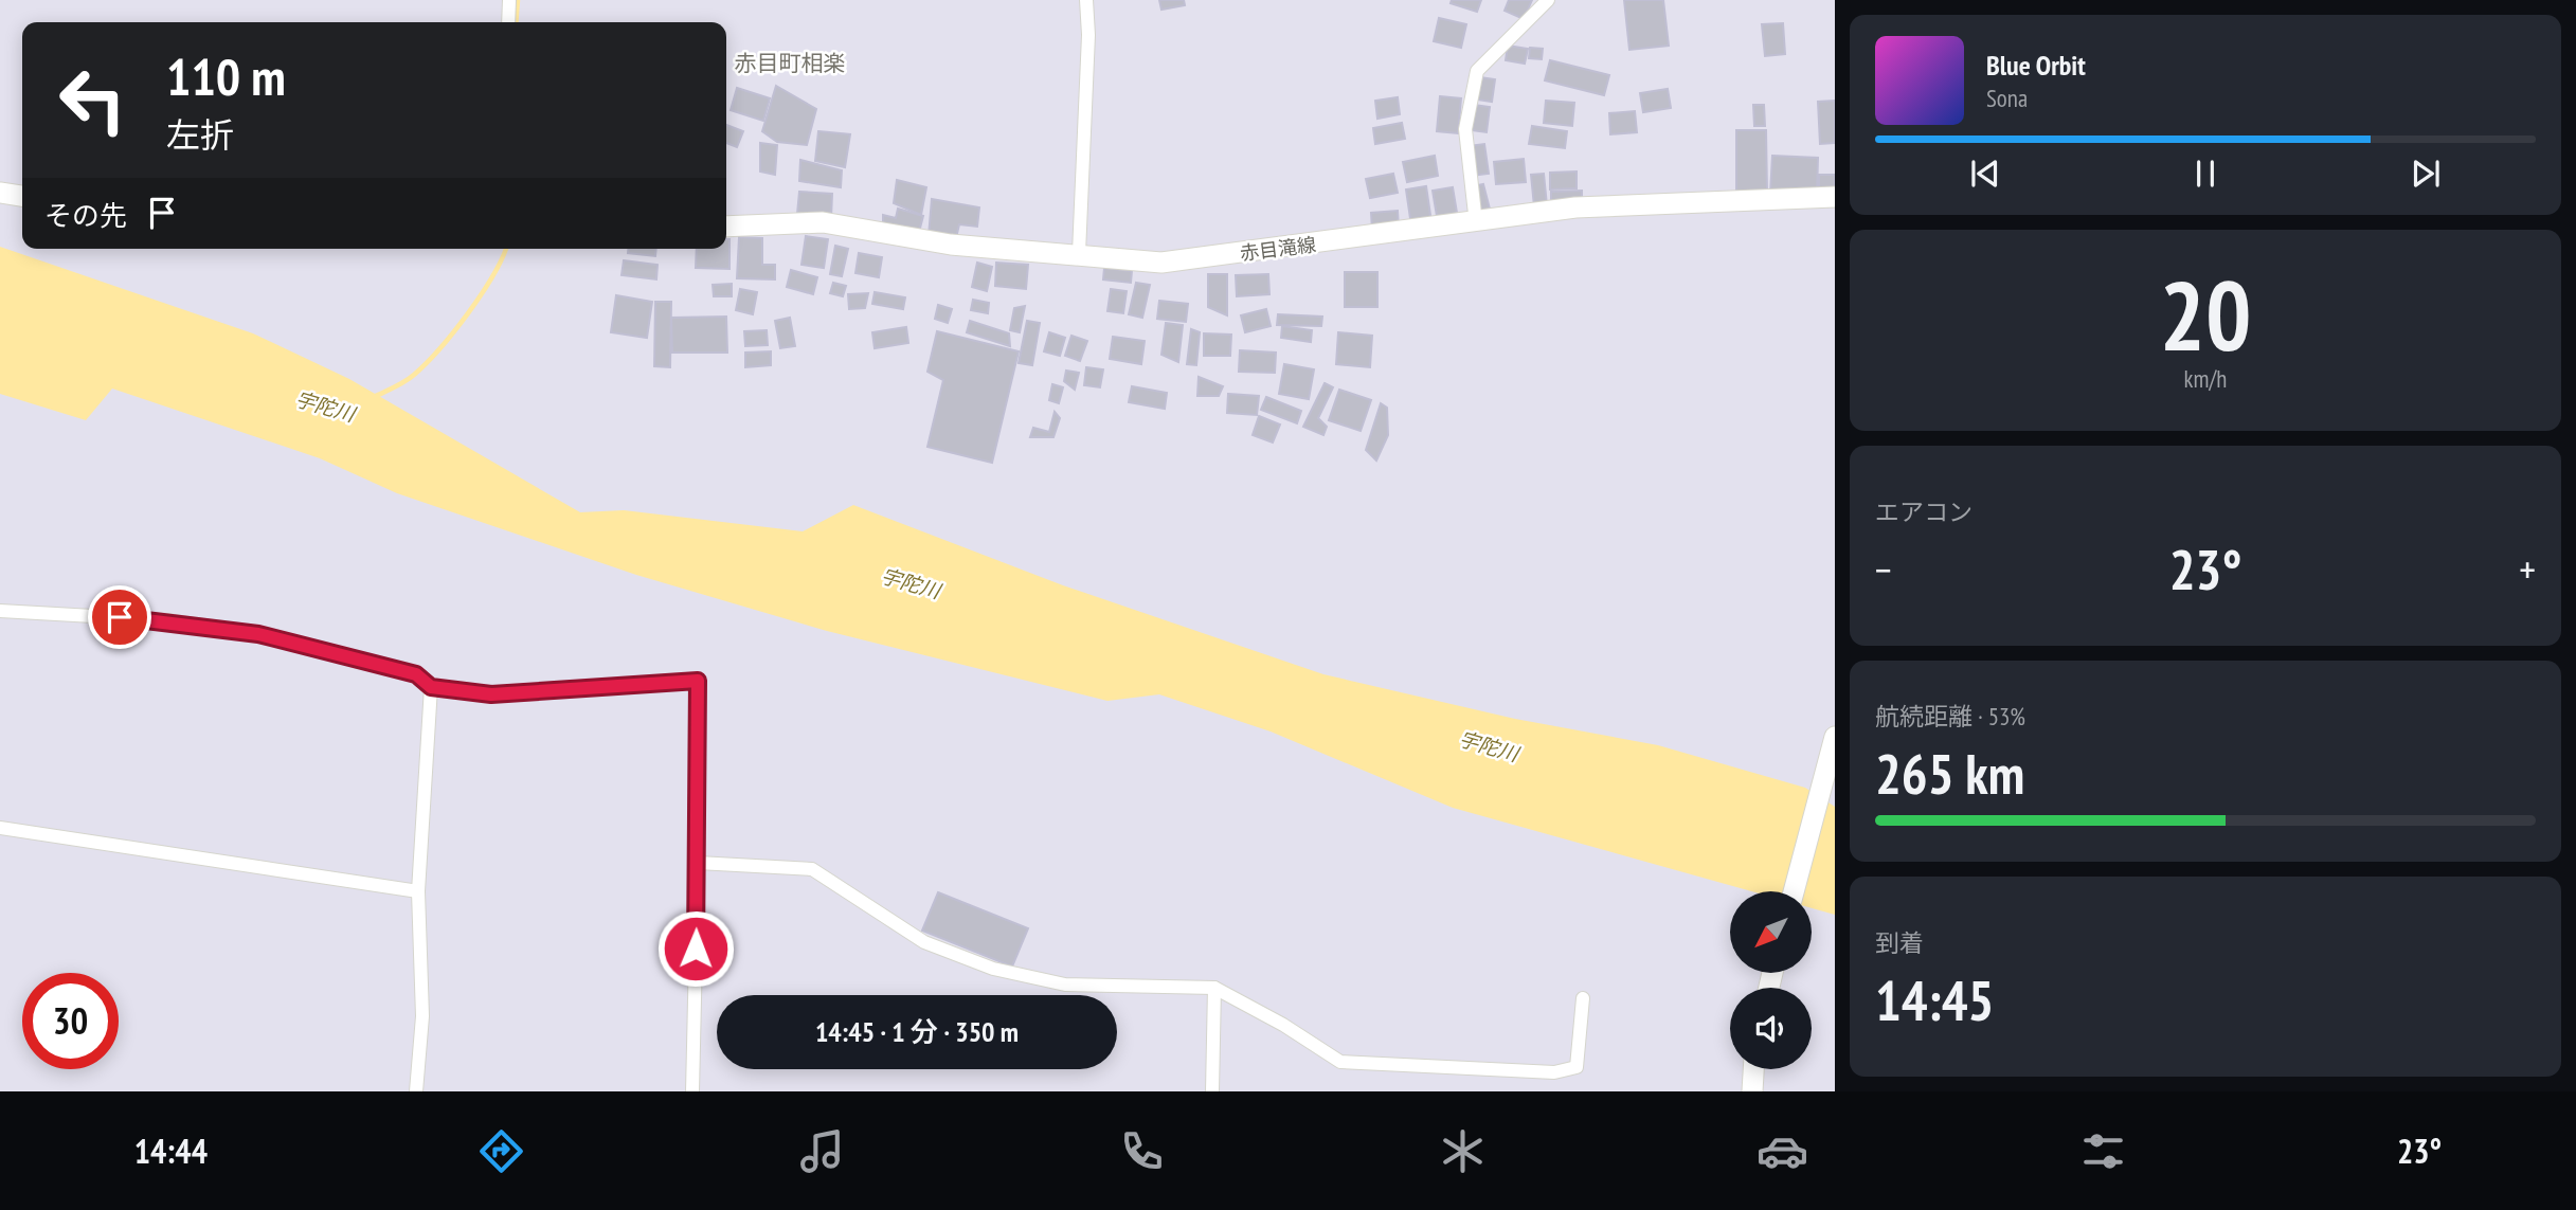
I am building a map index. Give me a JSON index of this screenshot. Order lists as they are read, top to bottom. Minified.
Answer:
{"streets":{"main road":["赤目滝線"]},"districts":["赤目町相楽"],"water":["宇陀川"],"north":"bottom left","page":{"turn":["110 m","左折"],"song":["Blue Orbit","Sona"],"then":"その先","tile":[["20","km/h"],"エアコン",["航続距離 · 53%","265 km"],["到着","14:45"]],"heat":["−","23°","+"],"limit":"30","trip":"14:45 · 1 分 · 350 m","tabs":["14:44","23°"]}}
